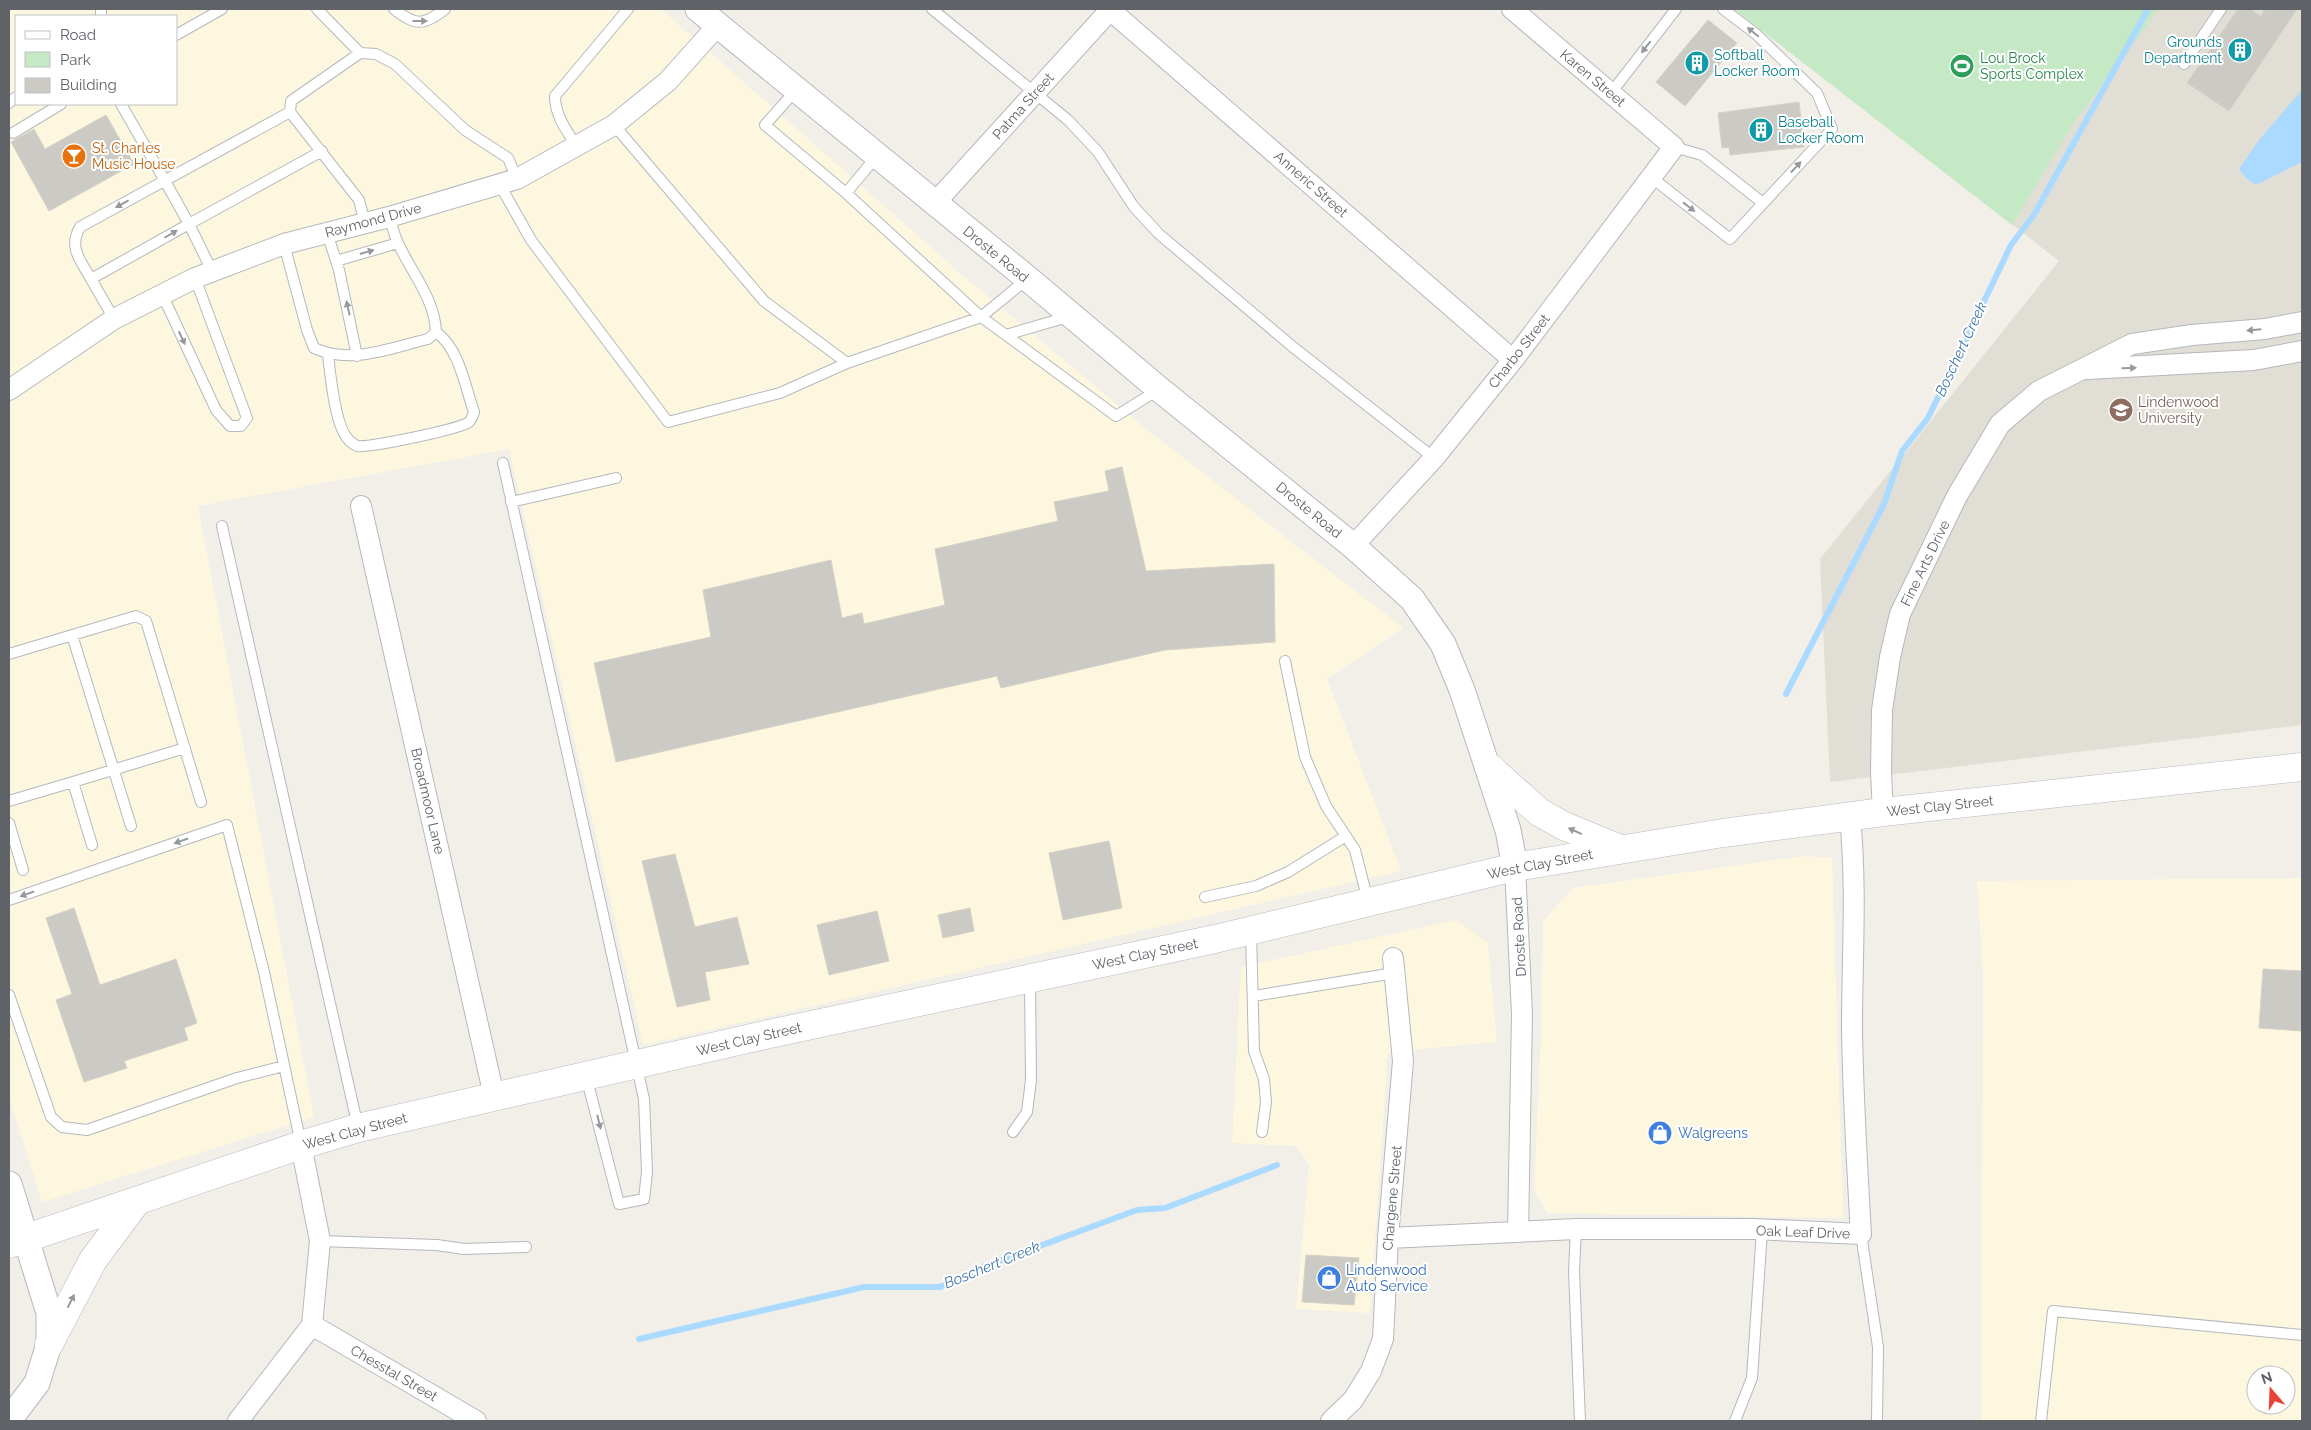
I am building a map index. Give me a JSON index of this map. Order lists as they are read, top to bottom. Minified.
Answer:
{"streets":{"main road":["West Clay Street"],"street":["Karen Street","Patma Street","Anneric Street","Raymond Drive","Droste Road","Charbo Street","Fine Arts Drive","Broadmoor Lane","Chargene Street","Oak Leaf Drive","Chesstal Street"]},"crossings":[["Karen Street","Charbo Street"],["Patma Street","Anneric Street"],["Patma Street","Droste Road"],["Anneric Street","Charbo Street"],["Raymond Drive","Droste Road"],["Droste Road","Charbo Street"],["Droste Road","West Clay Street"],["Droste Road","Oak Leaf Drive"],["Fine Arts Drive","West Clay Street"],["Broadmoor Lane","West Clay Street"],["West Clay Street","Oak Leaf Drive"],["Chargene Street","Oak Leaf Drive"]],"water":["Boschert Creek"],"places":{"building":["Grounds Department","Softball Locker Room","Baseball Locker Room"],"sports":["Lou Brock Sports Complex"],"bar":["St. Charles Music House"],"school or university":["Lindenwood University"],"shop":["Walgreens","Lindenwood Auto Service"]},"legend":["Road","Park","Building"],"north":"top"}
